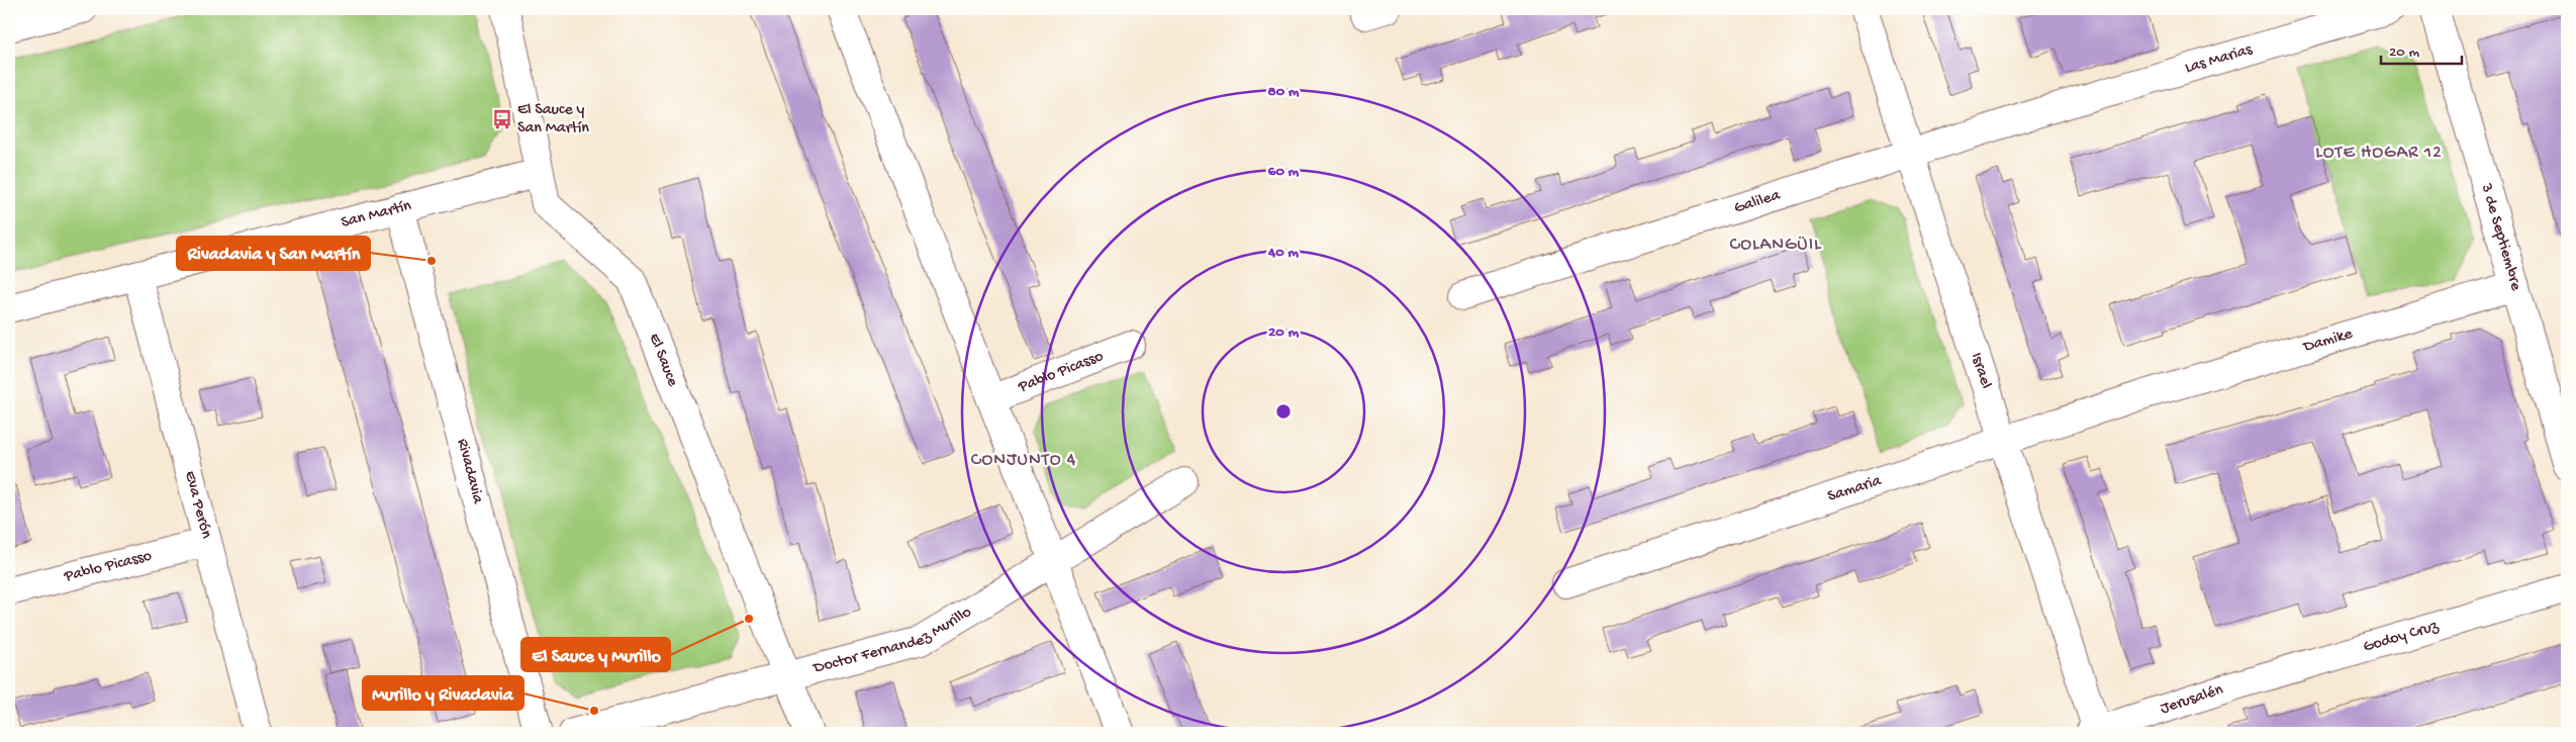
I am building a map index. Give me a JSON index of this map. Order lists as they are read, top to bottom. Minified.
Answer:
{"streets":{"street":["Las Marias","Galilea","San Martín","3 de Septiembre","Damike","El Sauce","Israel","Pablo Picasso","Rivadavia","Samaria","Eva Perón","Godoy Cruz","Doctor Fernandez Murillo","Jerusalén"]},"crossings":[["Las Marias","Galilea"],["Galilea","Israel"],["San Martín","El Sauce"],["San Martín","Rivadavia"],["San Martín","Eva Perón"],["3 de Septiembre","Damike"],["Damike","Samaria"],["El Sauce","Doctor Fernandez Murillo"],["Israel","Samaria"],["Israel","Jerusalén"],["Pablo Picasso","Eva Perón"],["Godoy Cruz","Jerusalén"]],"districts":["LOTE HOGAR 12","COLANGÜIL","CONJUNTO 4"],"places":{"bus stop":["El Sauce y San Martín"],"other":["Rivadavia y San Martín","El Sauce y Murillo","Murillo y Rivadavia"]},"scale_bar":"20 m","rings":["80 m","60 m","40 m","20 m"]}
